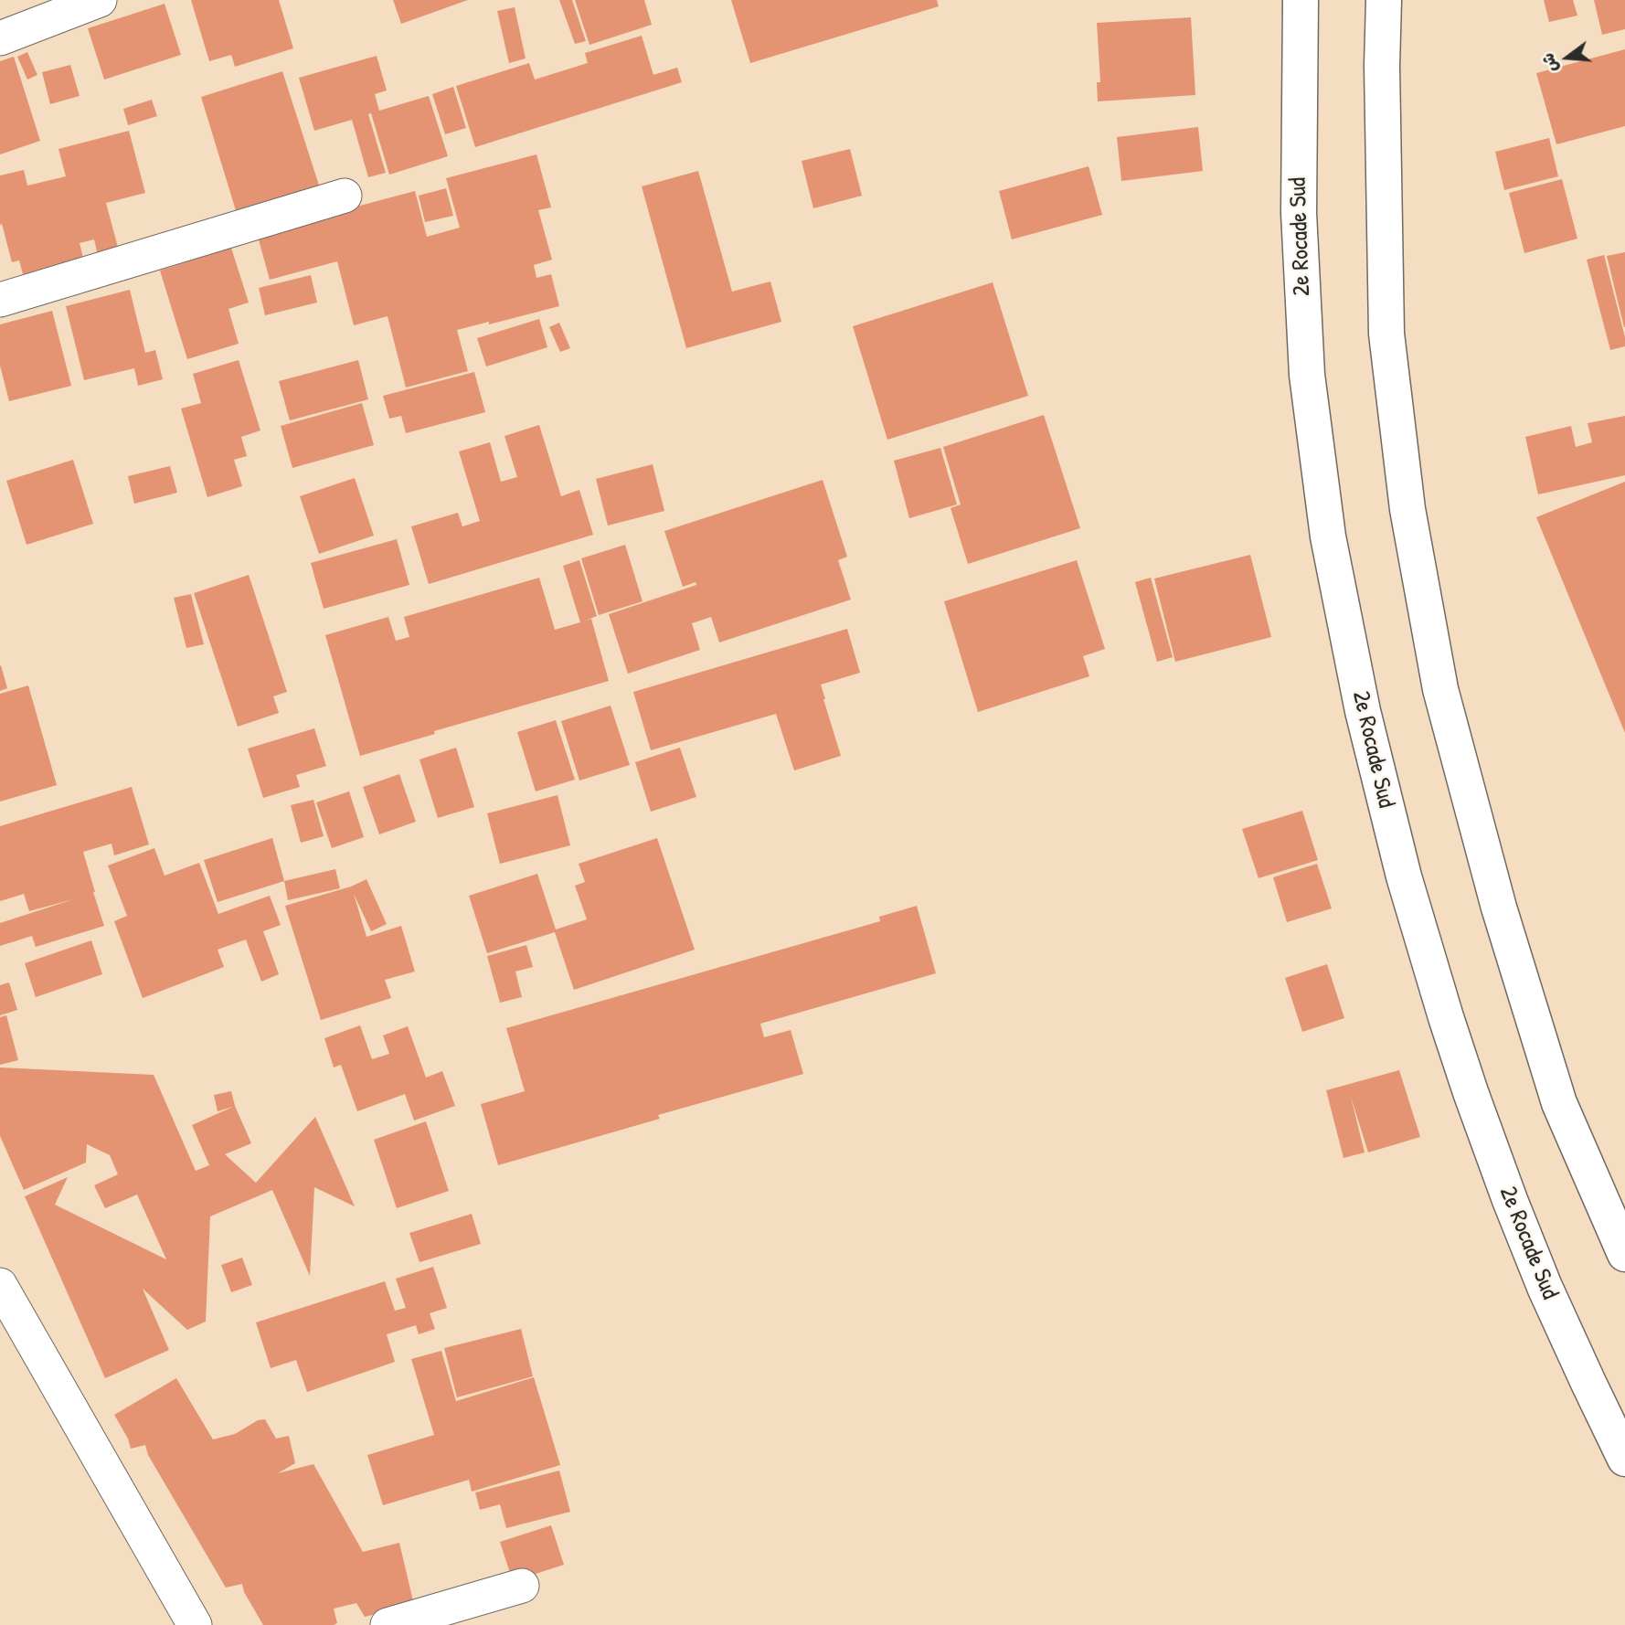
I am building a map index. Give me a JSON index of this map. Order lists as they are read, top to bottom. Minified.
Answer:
{"streets":{"highway":["2e Rocade Sud"]},"north":"left"}
